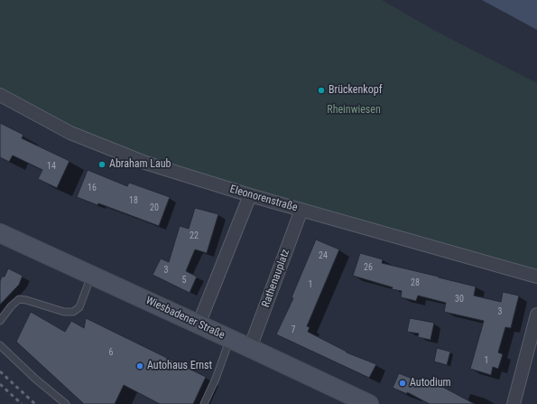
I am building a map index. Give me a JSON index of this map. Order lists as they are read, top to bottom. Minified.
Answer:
{"streets":{"main road":["Wiesbadener Straße"],"street":["Eleonorenstraße","Rathenauplatz"]},"crossings":[["Eleonorenstraße","Rathenauplatz"],["Rathenauplatz","Wiesbadener Straße"]],"parks":["Rheinwiesen"],"places":["Brückenkopf","Abraham Laub","Autohaus Ernst","Autodium"],"house_numbers":["14","16","18","20","22","24","26","3","5","28","1","30","3","7","6","1"]}
